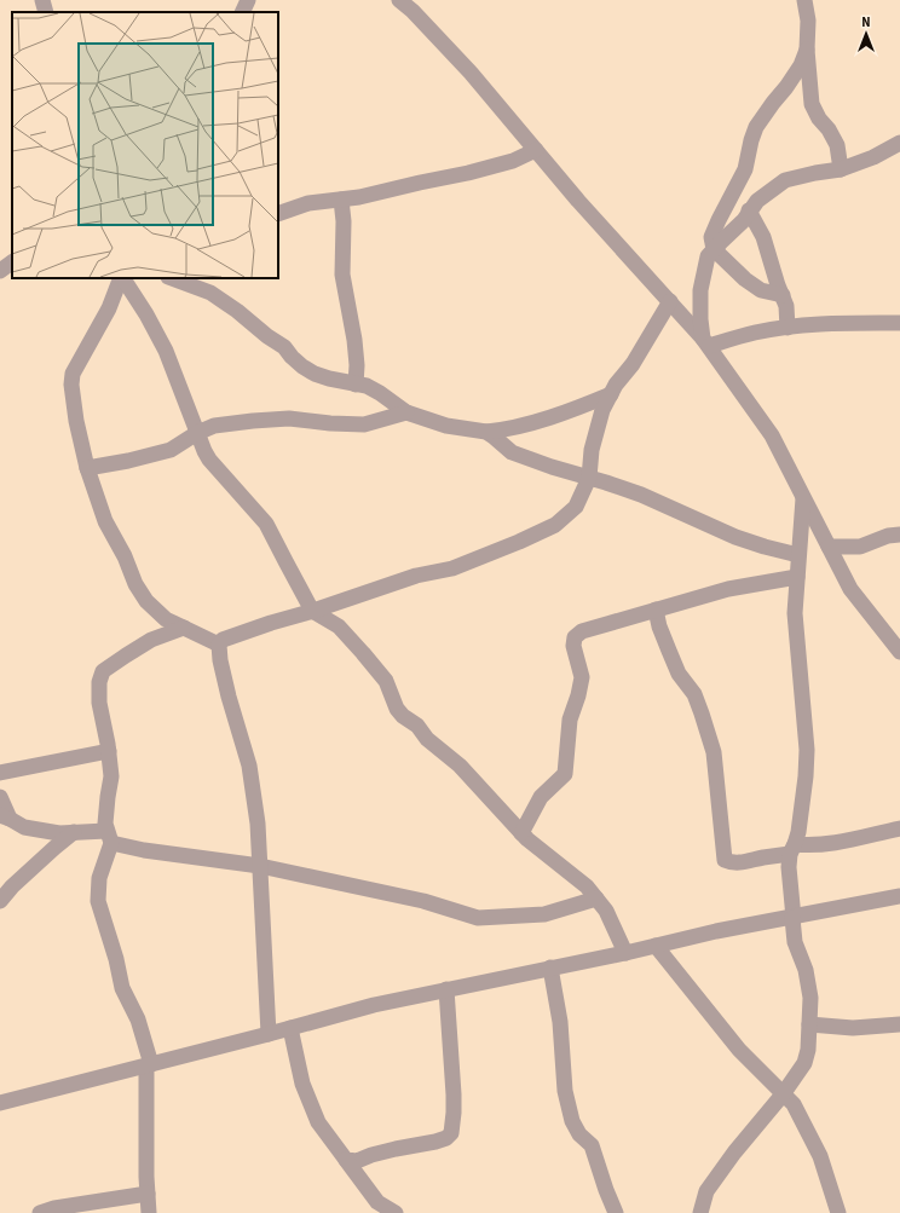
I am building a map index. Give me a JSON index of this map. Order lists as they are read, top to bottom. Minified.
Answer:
{"north":"top"}
